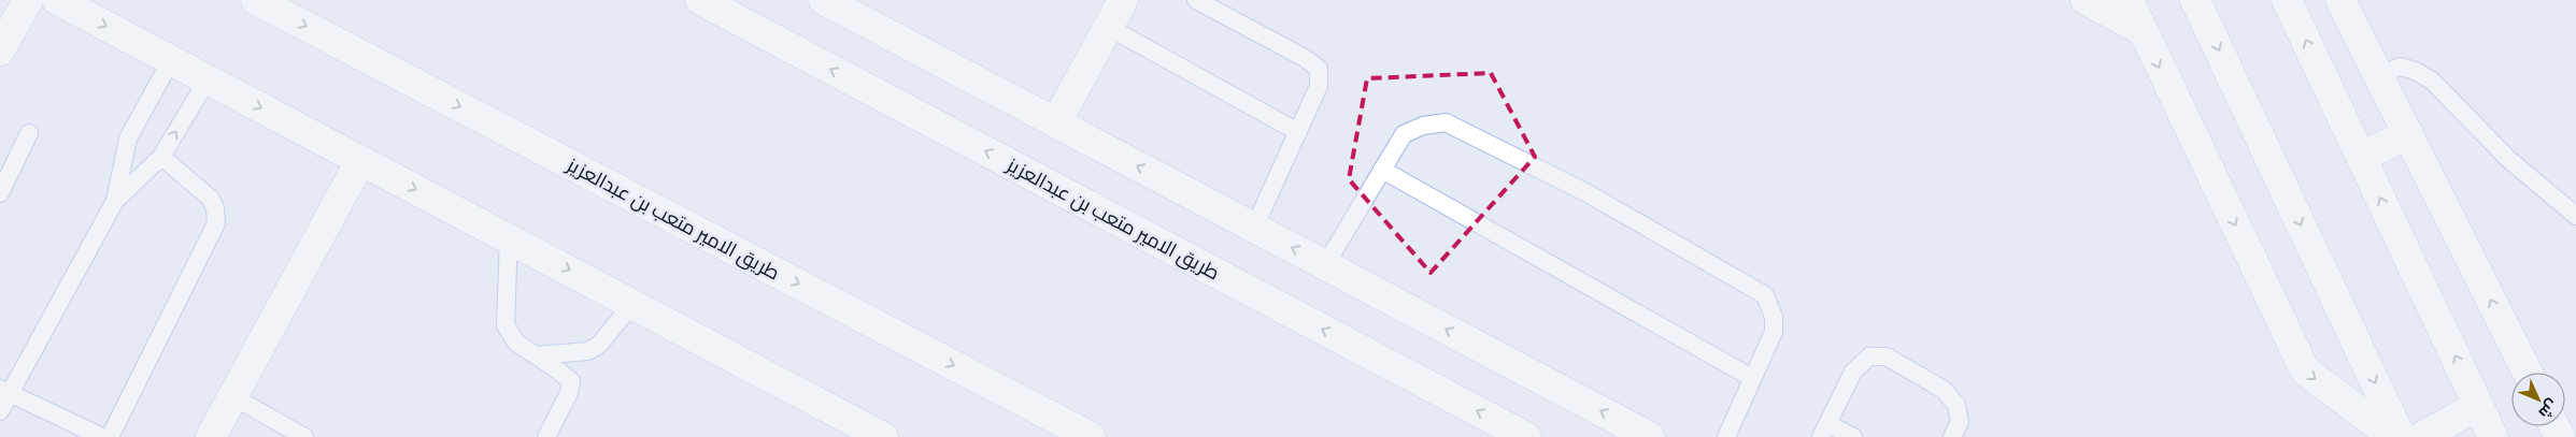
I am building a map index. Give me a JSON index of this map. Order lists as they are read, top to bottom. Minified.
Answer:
{"streets":{"street":["طريق الامير متعب بن عبدالعزيز"]},"north":"bottom right"}
